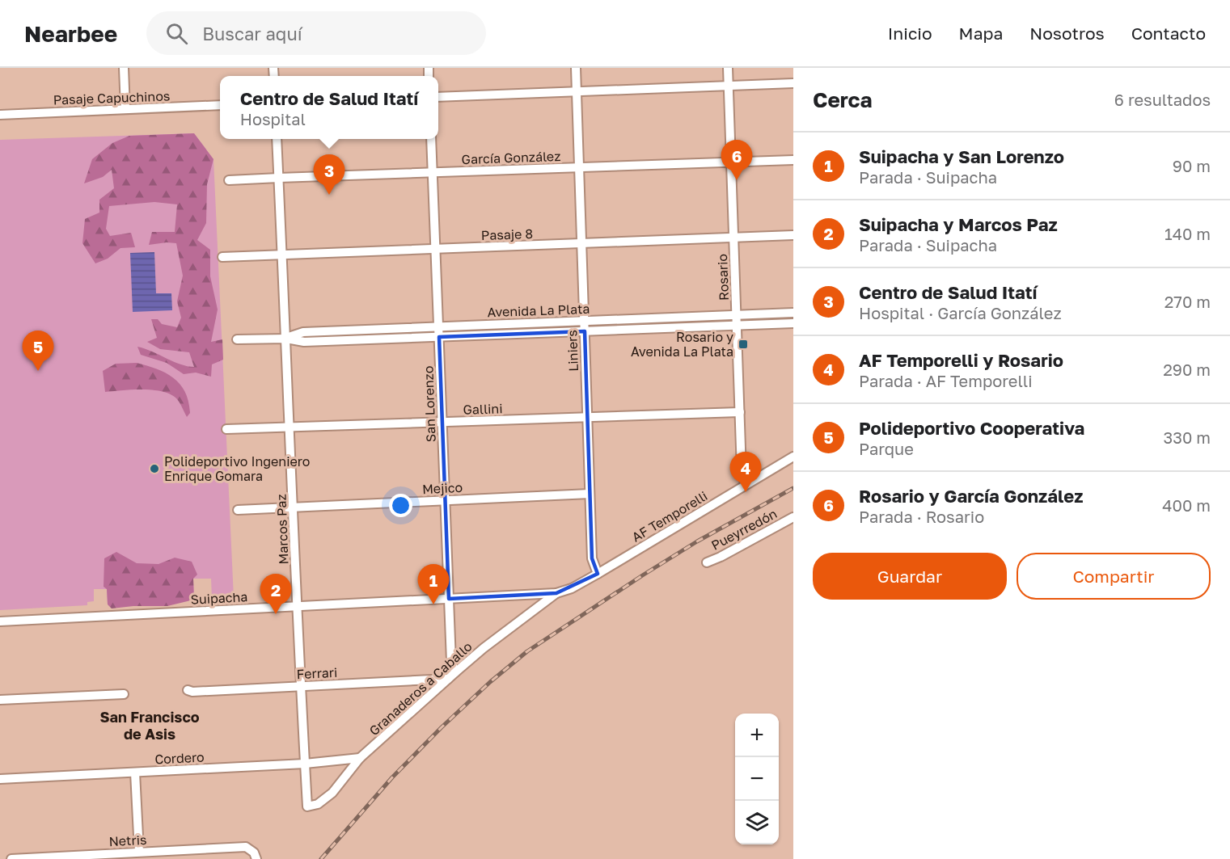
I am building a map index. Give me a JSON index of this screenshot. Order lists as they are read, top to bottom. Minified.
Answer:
{"streets":{"street":["Pasaje Capuchinos","García González","Pasaje 8","Rosario","Avenida La Plata","Liniers","San Lorenzo","Gallini","Mejico","AF Temporelli","Marcos Paz","Pueyrredón","Suipacha","Ferrari","Granaderos a Caballo","Cordero","Netris"]},"crossings":[["García González","Rosario"],["García González","Liniers"],["García González","San Lorenzo"],["García González","Marcos Paz"],["Pasaje 8","Rosario"],["Pasaje 8","Liniers"],["Pasaje 8","San Lorenzo"],["Pasaje 8","Marcos Paz"],["Rosario","Avenida La Plata"],["Rosario","Gallini"],["Rosario","AF Temporelli"],["Avenida La Plata","Liniers"],["Avenida La Plata","San Lorenzo"],["Avenida La Plata","Marcos Paz"],["Liniers","Gallini"],["Liniers","Mejico"],["Liniers","AF Temporelli"],["San Lorenzo","Gallini"],["San Lorenzo","Mejico"],["San Lorenzo","Suipacha"],["San Lorenzo","Granaderos a Caballo"],["Gallini","Marcos Paz"],["Mejico","Marcos Paz"],["AF Temporelli","Suipacha"],["AF Temporelli","Granaderos a Caballo"],["Marcos Paz","Suipacha"],["Marcos Paz","Ferrari"],["Marcos Paz","Granaderos a Caballo"],["Marcos Paz","Cordero"],["Suipacha","Granaderos a Caballo"],["Ferrari","Granaderos a Caballo"],["Granaderos a Caballo","Cordero"]],"districts":["San Francisco de Asis"],"places":{"transit":["Rosario y Avenida La Plata"],"other":["Polideportivo Ingeniero Enrique Gomara"]},"page":{"header":"Nearbee","search":"Buscar aquí","nav":["Inicio","Mapa","Nosotros","Contacto"],"heading":["Cerca","6 resultados"],"popup":["Centro de Salud Itatí","Hospital"],"list":[{"mark":"1","name":"Suipacha y San Lorenzo","note":"Parada · Suipacha","value":"90 m"},{"mark":"2","name":"Suipacha y Marcos Paz","note":"Parada · Suipacha","value":"140 m"},{"mark":"3","name":"Centro de Salud Itatí","note":"Hospital · García González","value":"270 m"},{"mark":"4","name":"AF Temporelli y Rosario","note":"Parada · AF Temporelli","value":"290 m"},{"mark":"5","name":"Polideportivo Cooperativa","note":"Parque","value":"330 m"},{"mark":"6","name":"Rosario y García González","note":"Parada · Rosario","value":"400 m"}],"pins":["6","3","5","4","1","2"],"buttons":["Guardar","Compartir"],"map_buttons":["+","−"]}}
